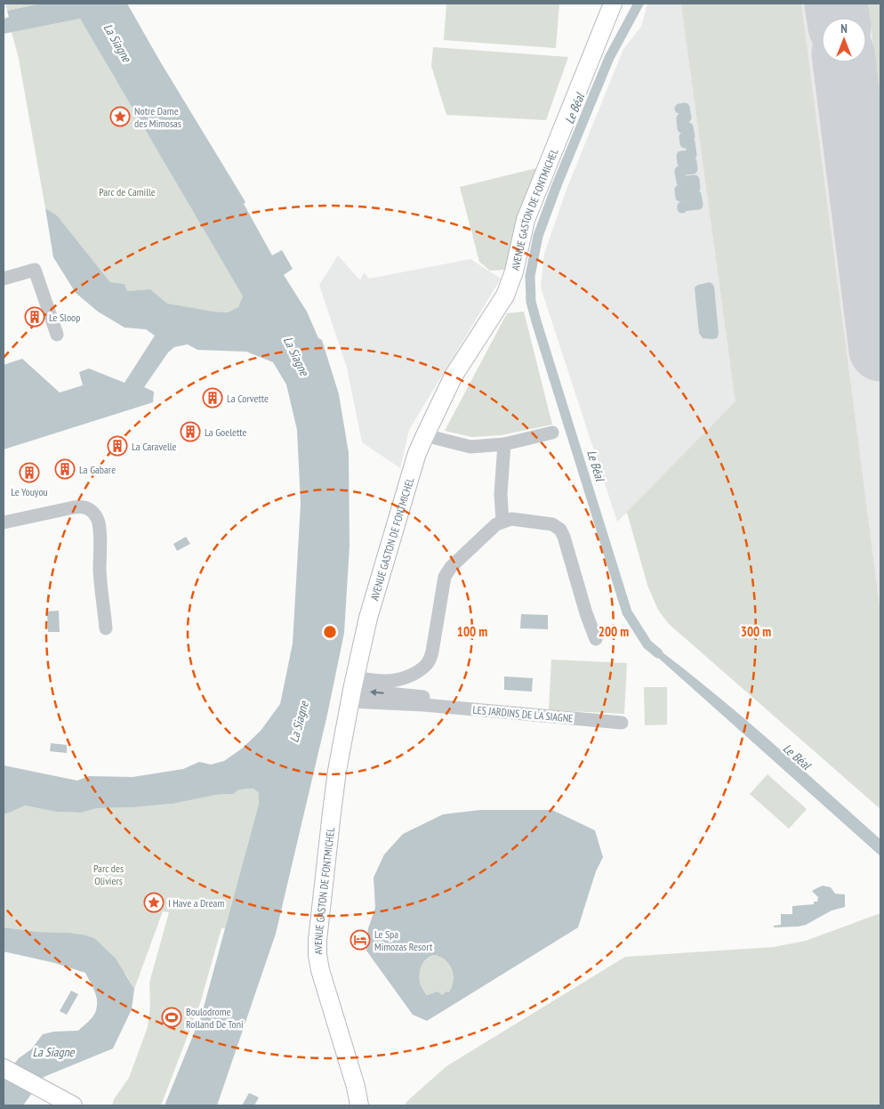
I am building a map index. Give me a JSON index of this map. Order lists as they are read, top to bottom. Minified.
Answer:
{"streets":{"main road":["AVENUE GASTON DE FONTMICHEL"],"street":["LES JARDINS DE LA SIAGNE"]},"crossings":[["AVENUE GASTON DE FONTMICHEL","LES JARDINS DE LA SIAGNE"]],"one_way":["LES JARDINS DE LA SIAGNE"],"water":["La Siagne","Le Béal"],"parks":["Parc de Camille","Parc des Oliviers"],"places":{"place":["Notre Dame des Mimosas","I Have a Dream"],"building":["Le Sloop","La Corvette","La Goelette","La Caravelle","La Gabare","Le Youyou"],"hotel":["Le Spa Mimozas Resort"],"sports":["Boulodrome Rolland De Toni"]},"north":"top","rings":["100 m","200 m","300 m"]}
